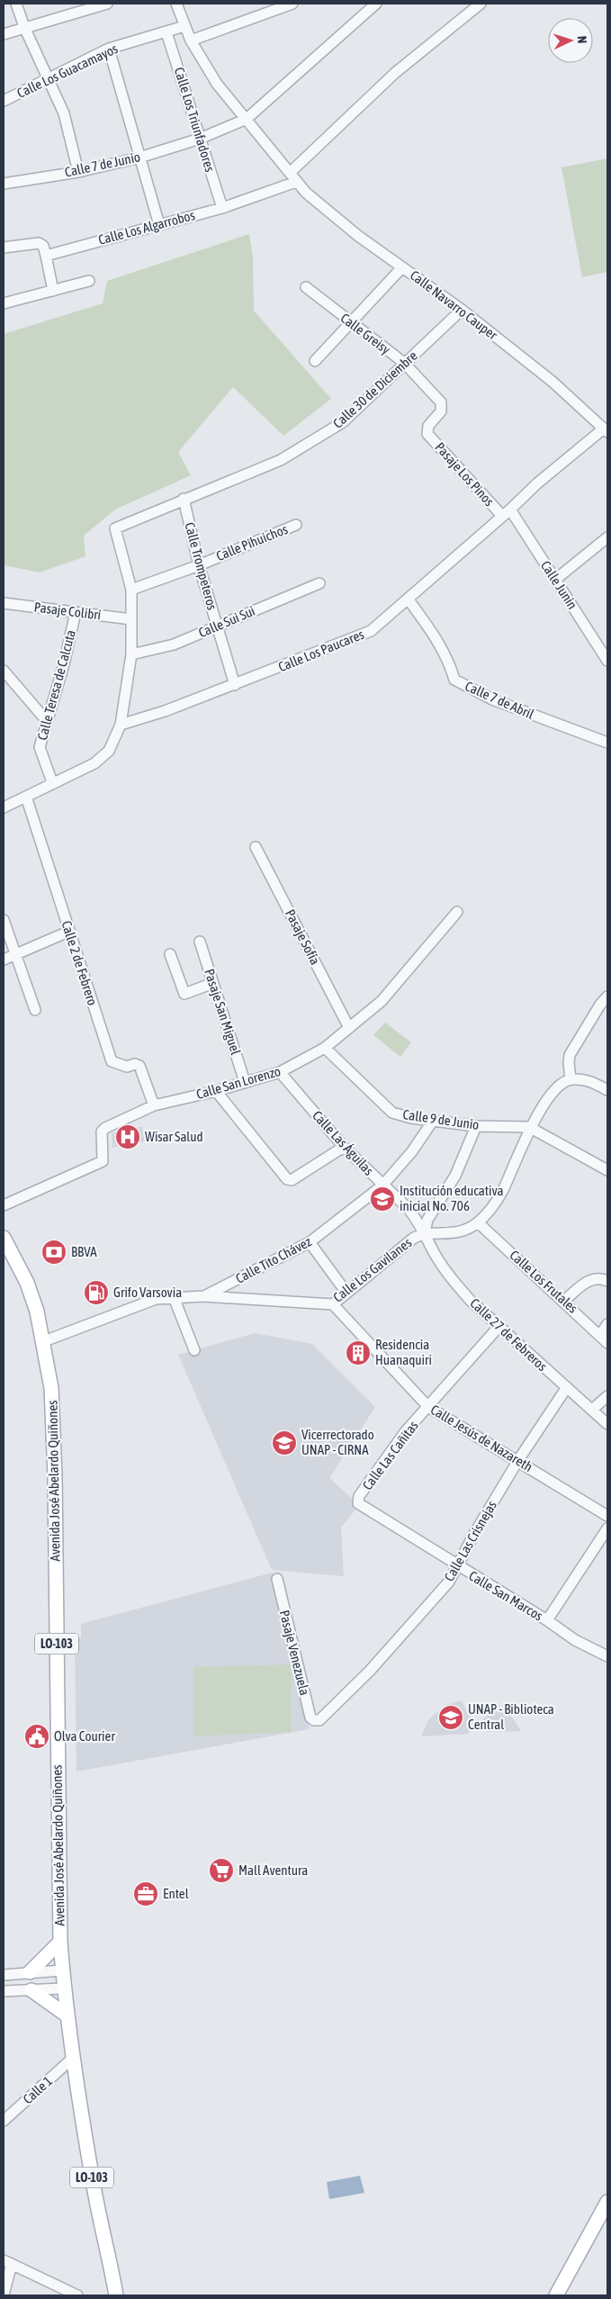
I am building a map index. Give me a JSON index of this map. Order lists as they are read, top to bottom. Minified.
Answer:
{"streets":{"main road":["Avenida José Abelardo Quiñones","LO-103"],"street":["Calle Los Guacamayos","Calle Los Triunfadores","Calle 7 de Junio","Calle Los Algarrobos","Calle Navarro Cauper","Calle Greisy","Calle 30 de Diciembre","Pasaje Los Pinos","Calle Pihuichos","Calle Trompeteros","Calle Junin","Pasaje Colibrí","Calle Sui Sui","Calle Los Paucares","Calle Teresa de Calcuta","Calle 7 de Abril","Pasaje Sofía","Calle 2 de Febrero","Pasaje San Miguel","Calle San Lorenzo","Calle 9 de Junio","Calle Las Águilas","Calle Tito Chávez","Calle Los Gavilanes","Calle Los Frutales","Calle 27 de Febreros","Calle Jesús de Nazareth","Calle Las Cañitas","Calle Las Crisnejas","Calle San Marcos","Pasaje Venezuela","Calle 1"]},"crossings":[["Calle Los Guacamayos","Calle Los Triunfadores"],["Calle Los Triunfadores","Calle 7 de Junio"],["Calle Los Triunfadores","Calle Los Algarrobos"],["Calle Los Algarrobos","Calle Navarro Cauper"],["Calle Navarro Cauper","Calle 30 de Diciembre"],["Calle Navarro Cauper","Calle Los Paucares"],["Calle Greisy","Calle 30 de Diciembre"],["Calle Greisy","Pasaje Los Pinos"],["Calle 30 de Diciembre","Calle Pihuichos"],["Calle 30 de Diciembre","Calle Trompeteros"],["Pasaje Los Pinos","Calle Los Paucares"],["Calle Pihuichos","Calle Trompeteros"],["Calle Trompeteros","Calle Sui Sui"],["Calle Trompeteros","Calle Los Paucares"],["Calle Junin","Calle Los Paucares"],["Pasaje Colibrí","Calle Teresa de Calcuta"],["Calle Los Paucares","Calle 7 de Abril"],["Pasaje Sofía","Calle San Lorenzo"],["Calle 2 de Febrero","Calle San Lorenzo"],["Pasaje San Miguel","Calle San Lorenzo"],["Calle San Lorenzo","Calle 9 de Junio"],["Calle San Lorenzo","Calle Las Águilas"],["Calle 9 de Junio","Calle Tito Chávez"],["Calle 9 de Junio","Calle Los Gavilanes"],["Calle Las Águilas","Calle Tito Chávez"],["Calle Las Águilas","Calle Los Gavilanes"],["Calle Las Águilas","Calle 27 de Febreros"],["Calle Tito Chávez","Calle Los Gavilanes"],["Calle Los Gavilanes","Calle Los Frutales"],["Calle Los Gavilanes","Calle 27 de Febreros"],["Calle Los Gavilanes","Calle Jesús de Nazareth"],["Calle Los Gavilanes","Avenida José Abelardo Quiñones"],["Calle 27 de Febreros","Calle Las Cañitas"],["Calle 27 de Febreros","Calle Las Crisnejas"],["Calle Jesús de Nazareth","Calle Las Cañitas"],["Calle Jesús de Nazareth","Calle Las Crisnejas"],["Calle Las Cañitas","Calle San Marcos"],["Avenida José Abelardo Quiñones","Calle 1"],["Calle Las Crisnejas","Calle San Marcos"],["Calle Las Crisnejas","Pasaje Venezuela"]],"places":{"hospital":["Wisar Salud"],"school or university":["Institución educativa inicial No. 706","Vicerrectorado UNAP - CIRNA","UNAP - Biblioteca Central"],"bank":["BBVA"],"fuel station":["Grifo Varsovia"],"building":["Residencia Huanaquiri"],"public building":["Olva Courier"],"supermarket":["Mall Aventura"],"office":["Entel"]},"north":"right"}
